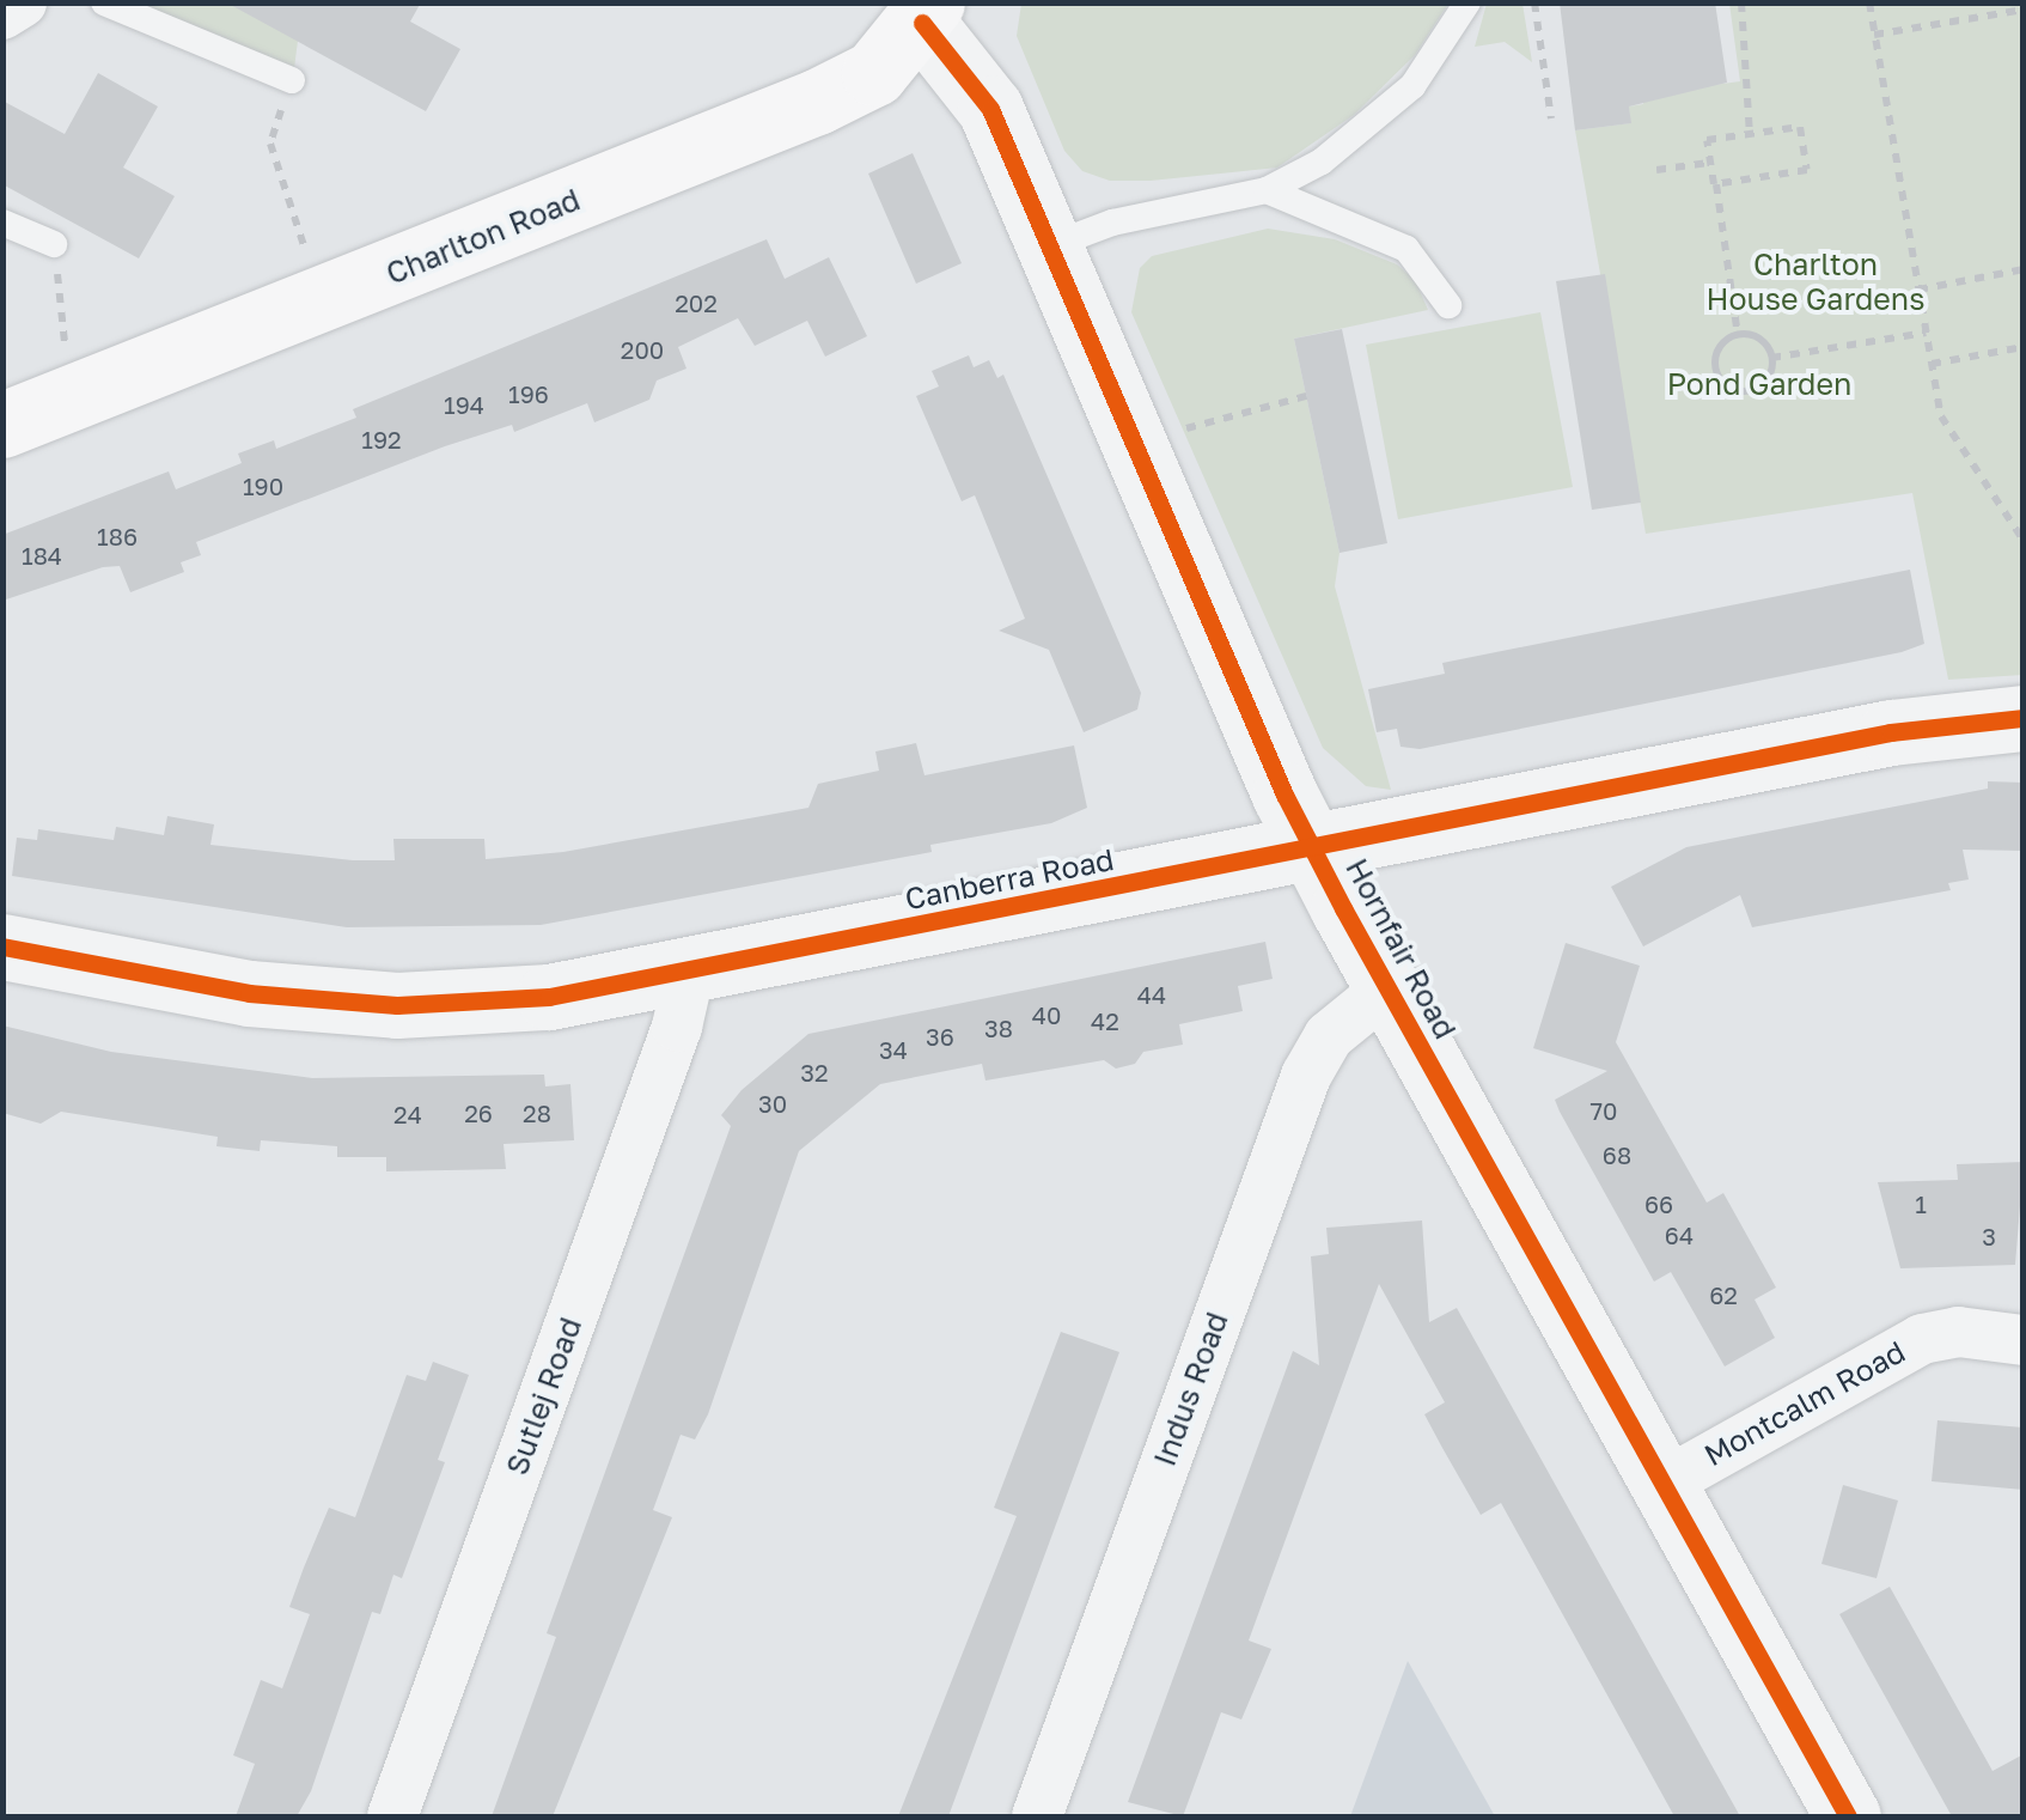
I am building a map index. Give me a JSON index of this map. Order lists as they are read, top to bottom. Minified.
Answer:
{"streets":{"main road":["Charlton Road"],"street":["Canberra Road","Hornfair Road","Indus Road","Sutlej Road","Montcalm Road"]},"crossings":[["Charlton Road","Hornfair Road"],["Canberra Road","Hornfair Road"],["Canberra Road","Sutlej Road"],["Hornfair Road","Indus Road"],["Hornfair Road","Montcalm Road"]],"parks":["Charlton House Gardens","Pond Garden"],"house_numbers":["202","200","196","194","192","190","186","184","44","40","42","38","36","34","32","30","70","26","28","24","68","66","1","64","3","62"]}
